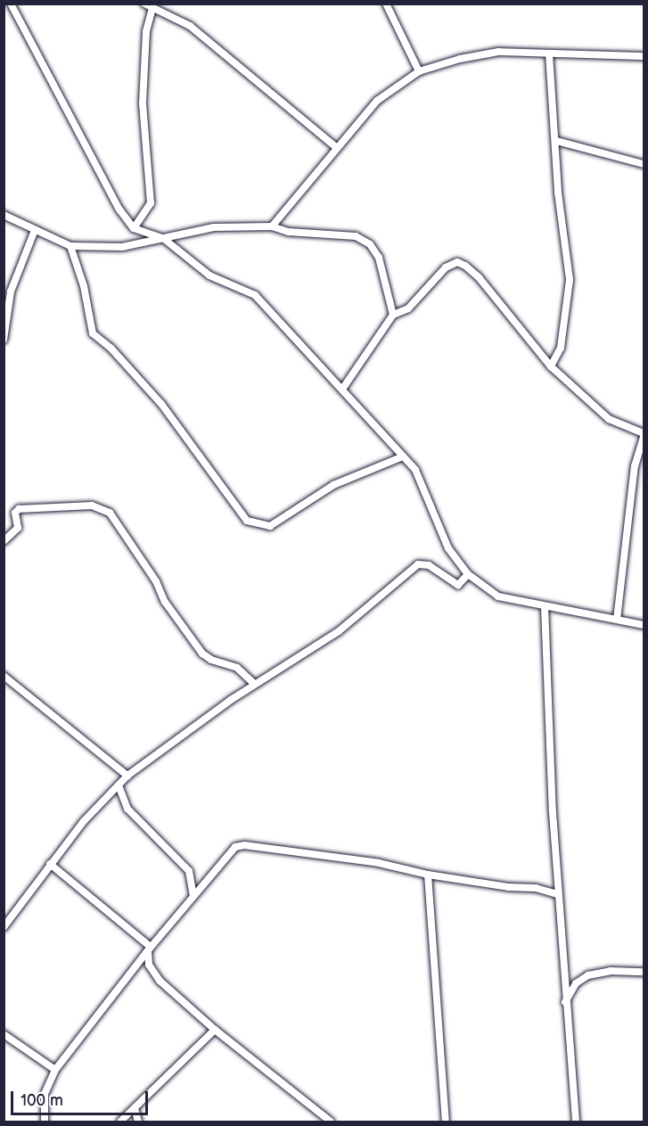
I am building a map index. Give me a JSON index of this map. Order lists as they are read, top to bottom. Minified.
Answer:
{"scale_bar":"100 m"}
